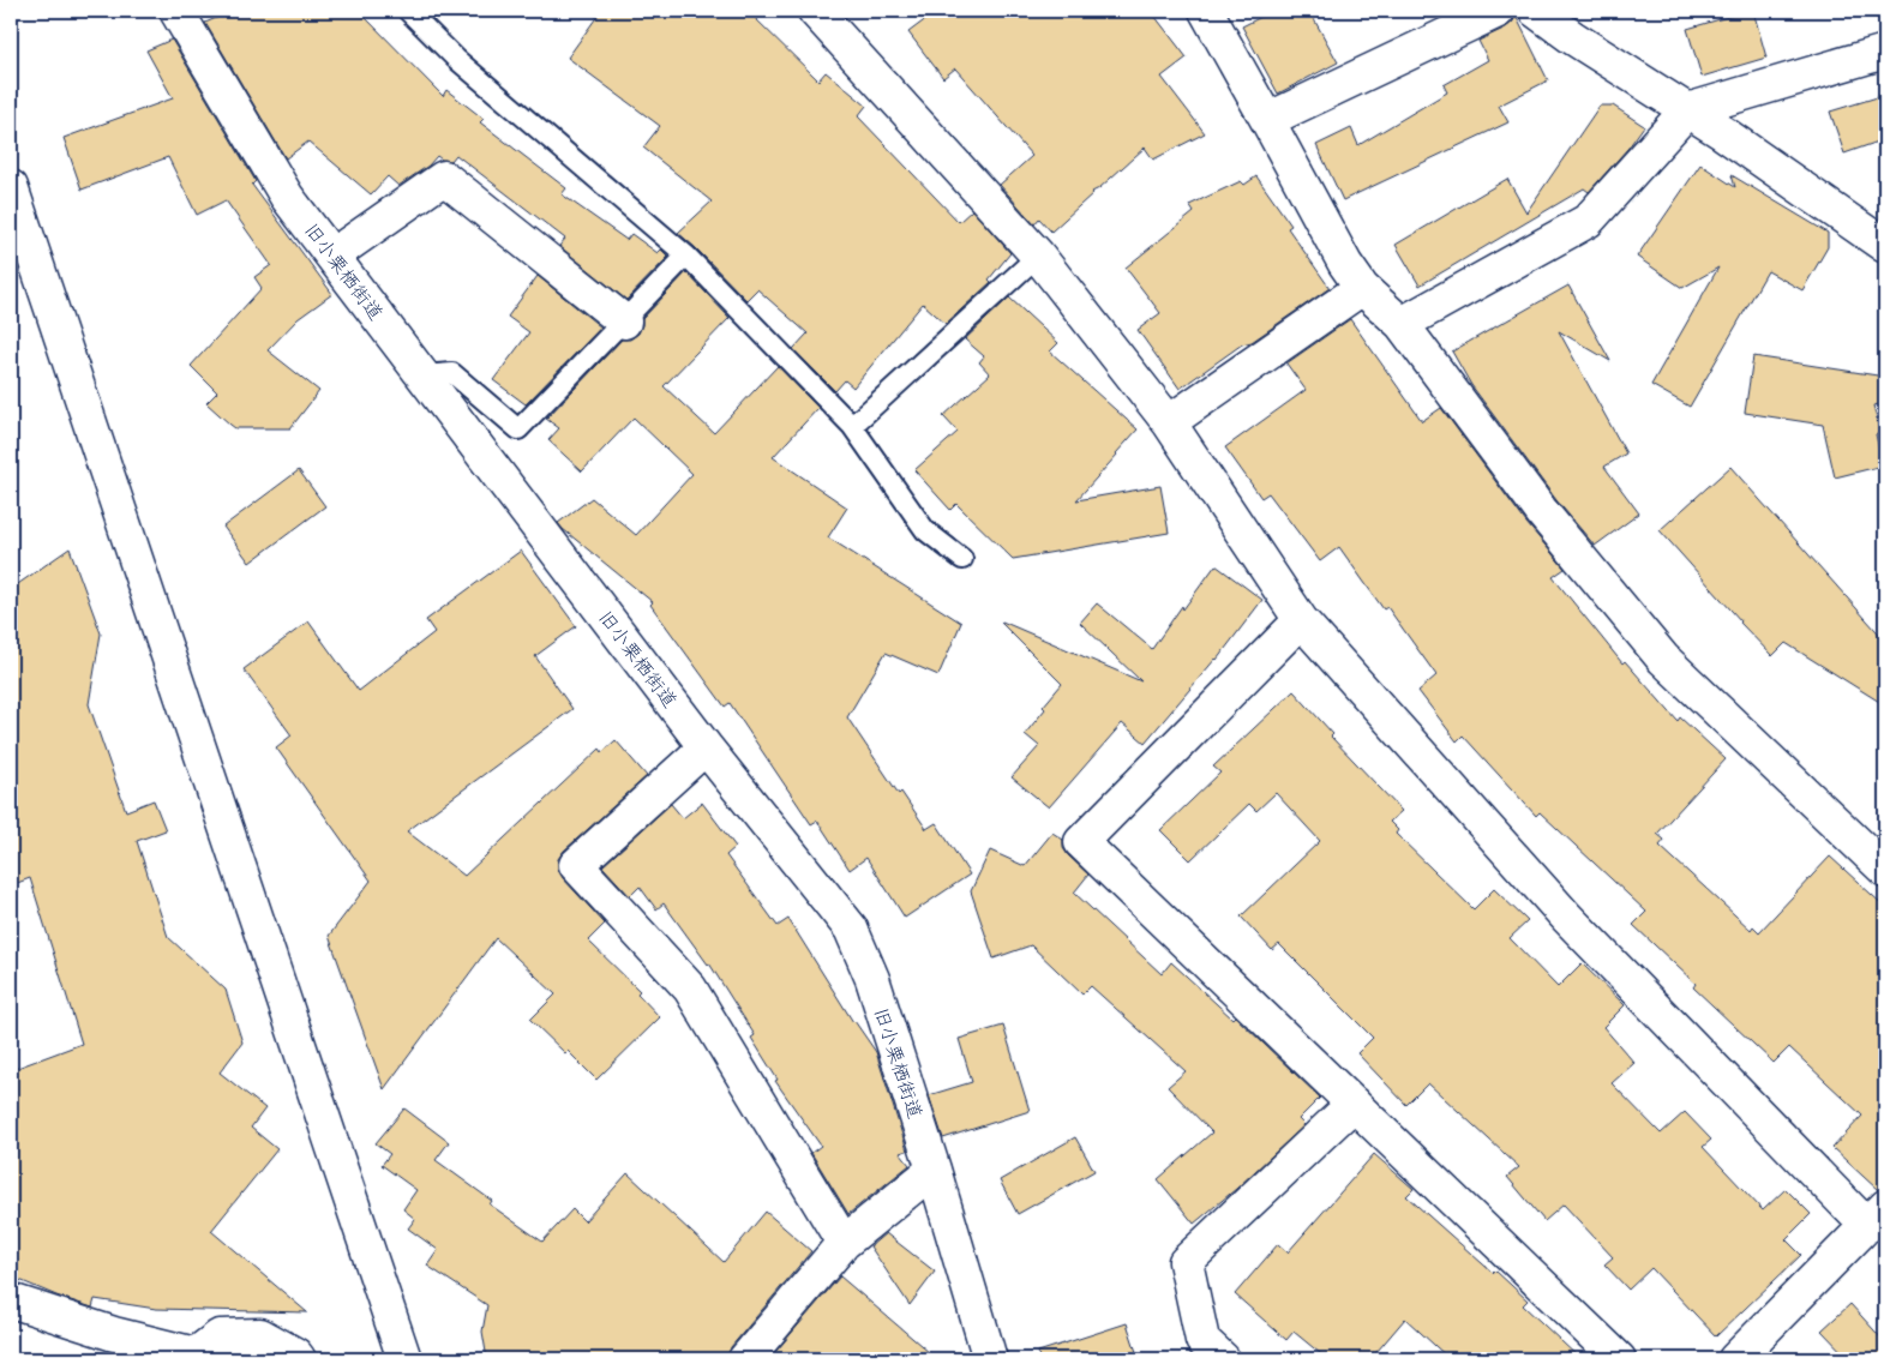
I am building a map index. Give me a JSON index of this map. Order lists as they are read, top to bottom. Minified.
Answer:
{"streets":{"street":["旧小栗栖街道"]}}
